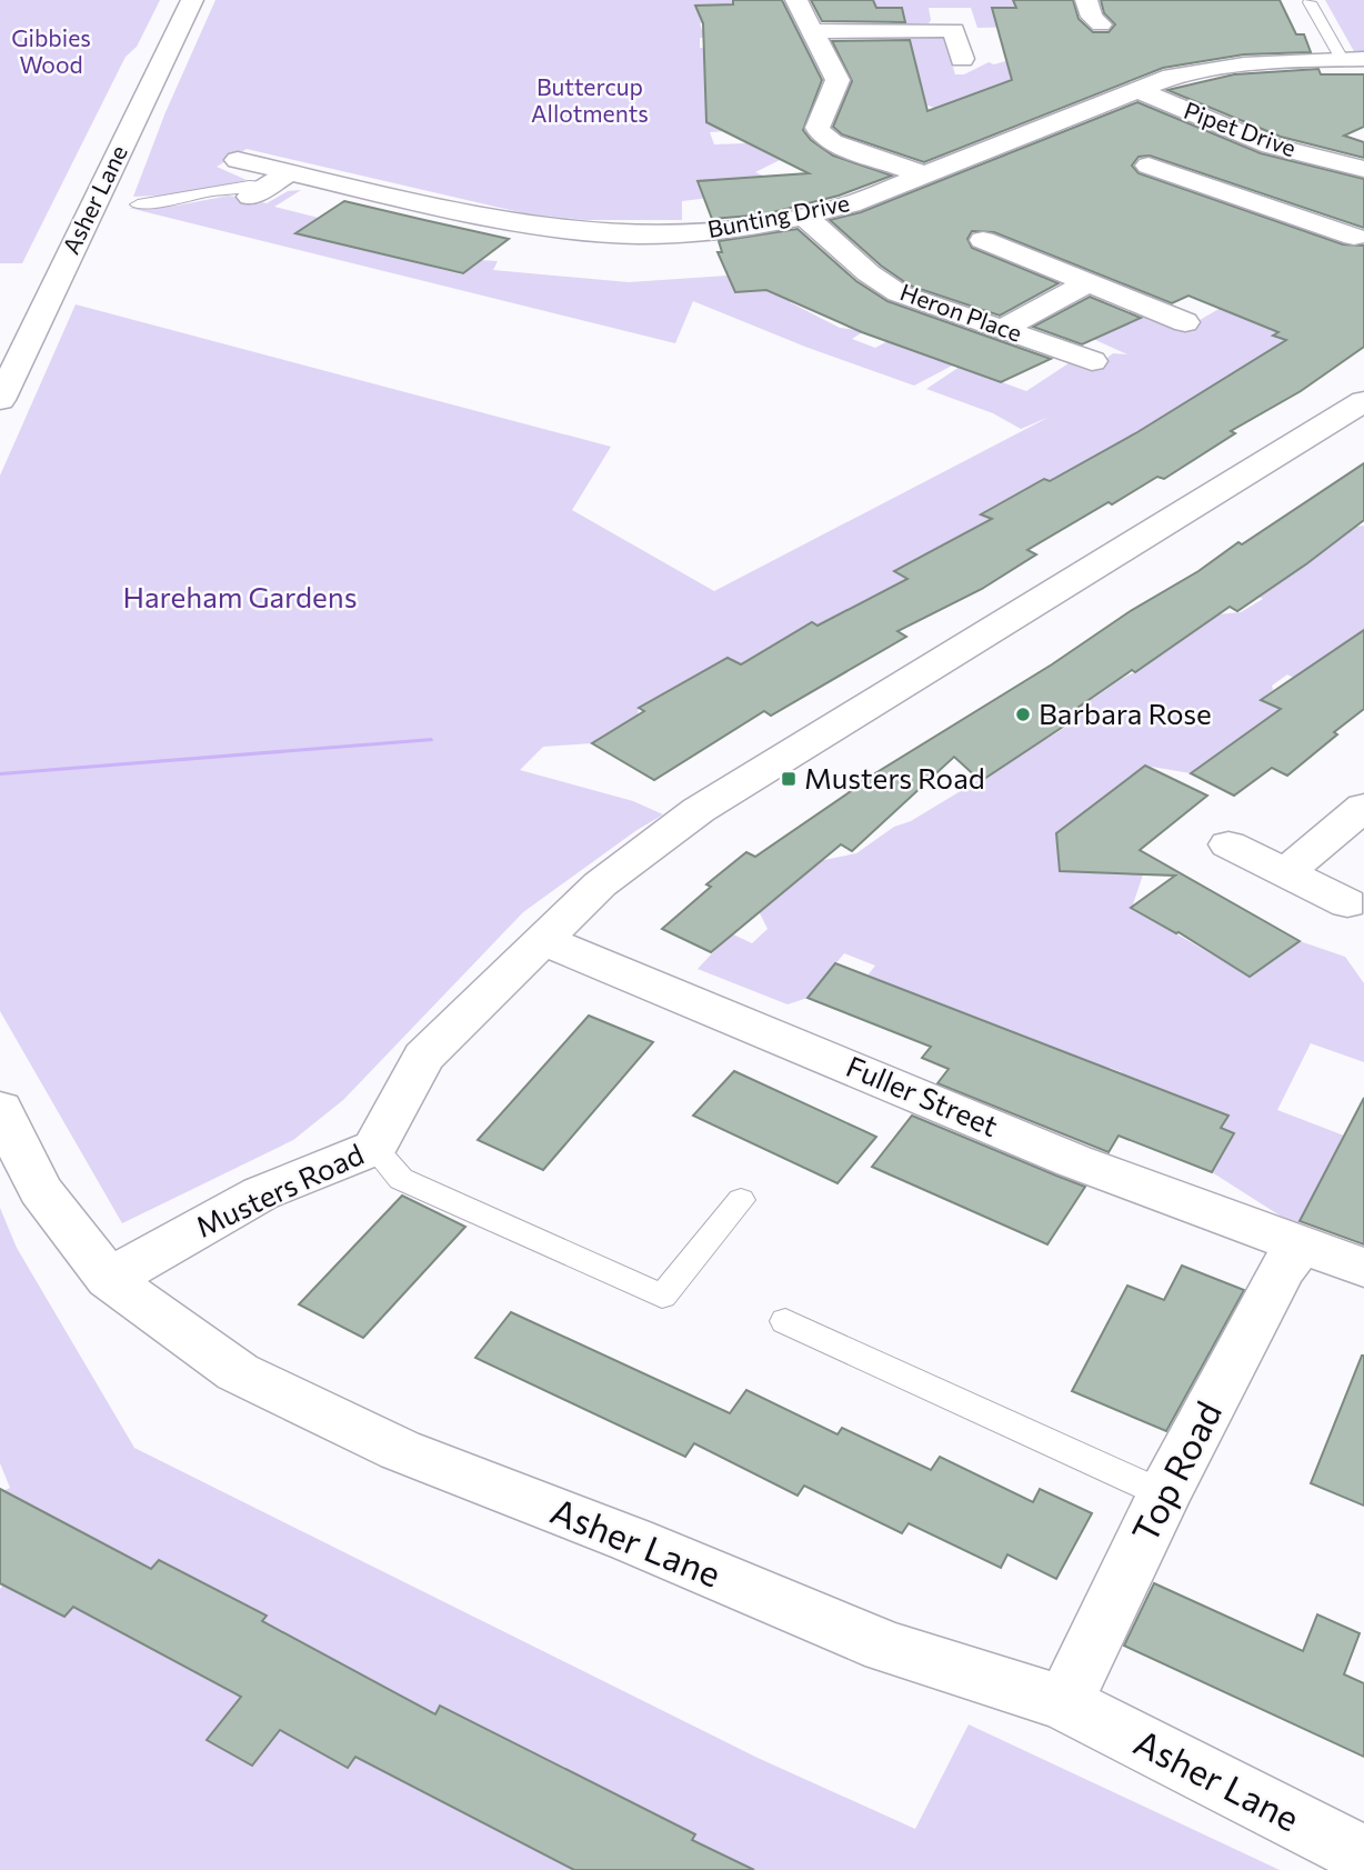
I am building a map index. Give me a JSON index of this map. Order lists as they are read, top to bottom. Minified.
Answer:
{"streets":{"street":["Pipet Drive","Asher Lane","Bunting Drive","Heron Place","Fuller Street","Musters Road","Top Road"]},"crossings":[["Pipet Drive","Bunting Drive"],["Asher Lane","Musters Road"],["Asher Lane","Top Road"],["Bunting Drive","Heron Place"],["Fuller Street","Musters Road"],["Fuller Street","Top Road"]],"parks":["Gibbies Wood","Buttercup Allotments","Hareham Gardens"],"places":{"other":["Barbara Rose"],"transit":["Musters Road"]}}
